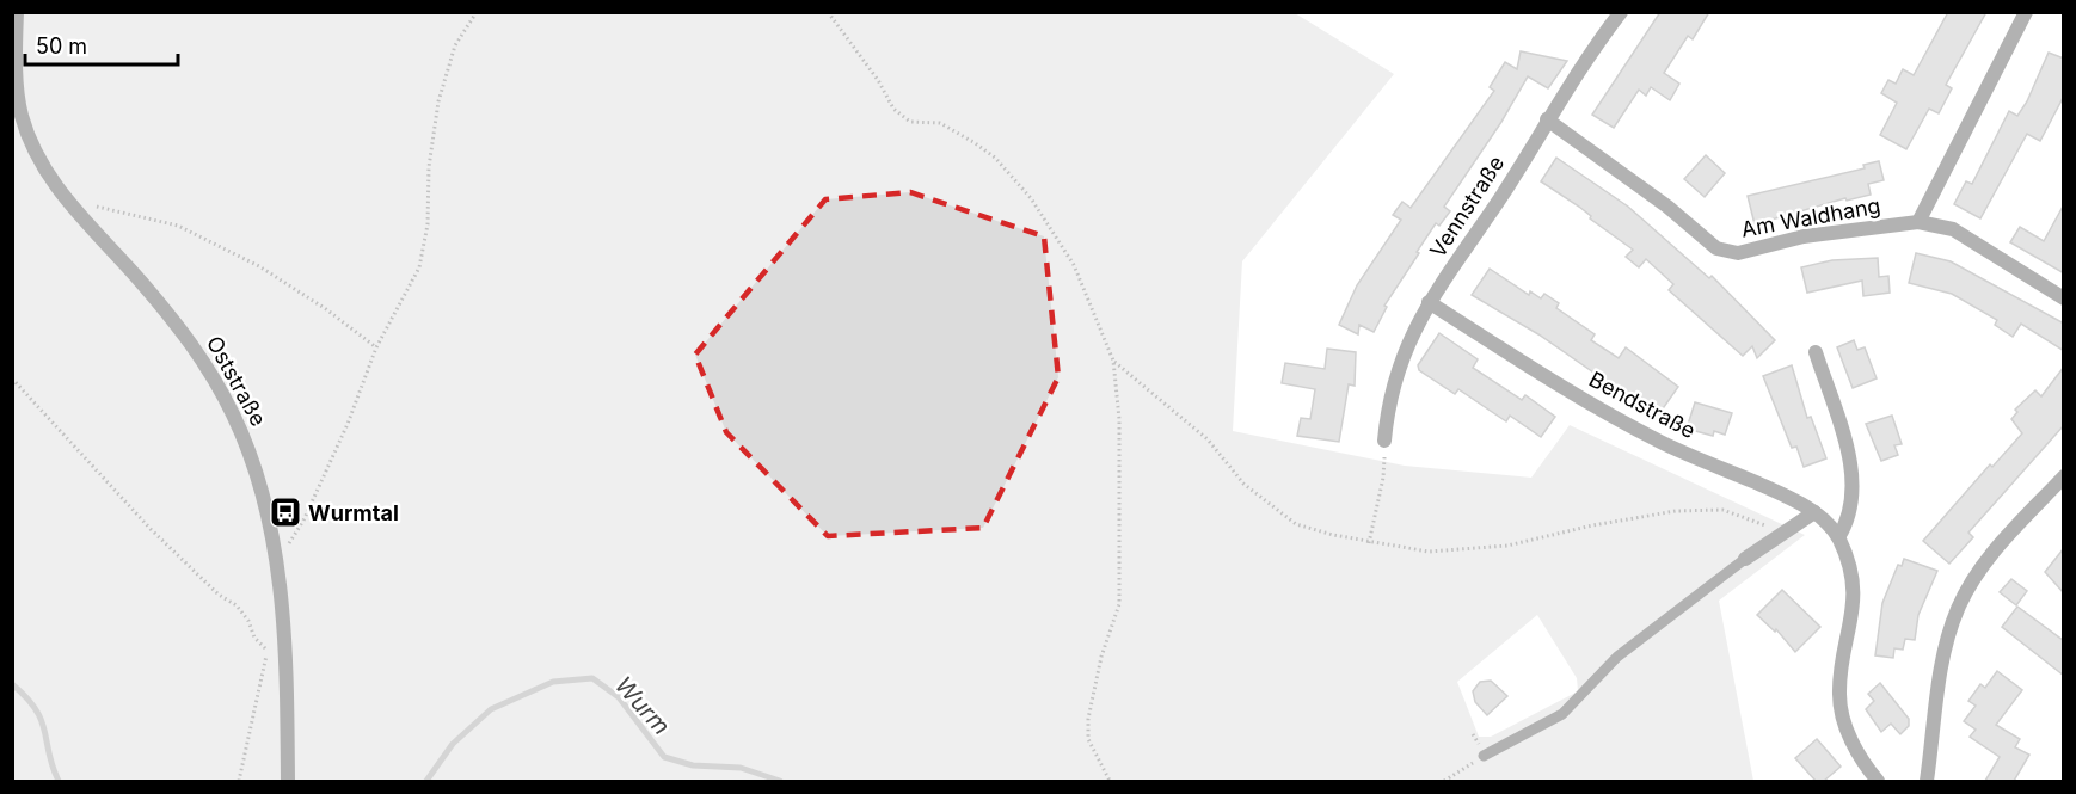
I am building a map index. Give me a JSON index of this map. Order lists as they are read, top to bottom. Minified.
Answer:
{"streets":{"street":["Vennstraße","Am Waldhang","Oststraße","Bendstraße"]},"crossings":[["Vennstraße","Am Waldhang"],["Vennstraße","Bendstraße"]],"water":["Wurm"],"places":{"bus stop":["Wurmtal"]},"scale_bar":"50 m"}
